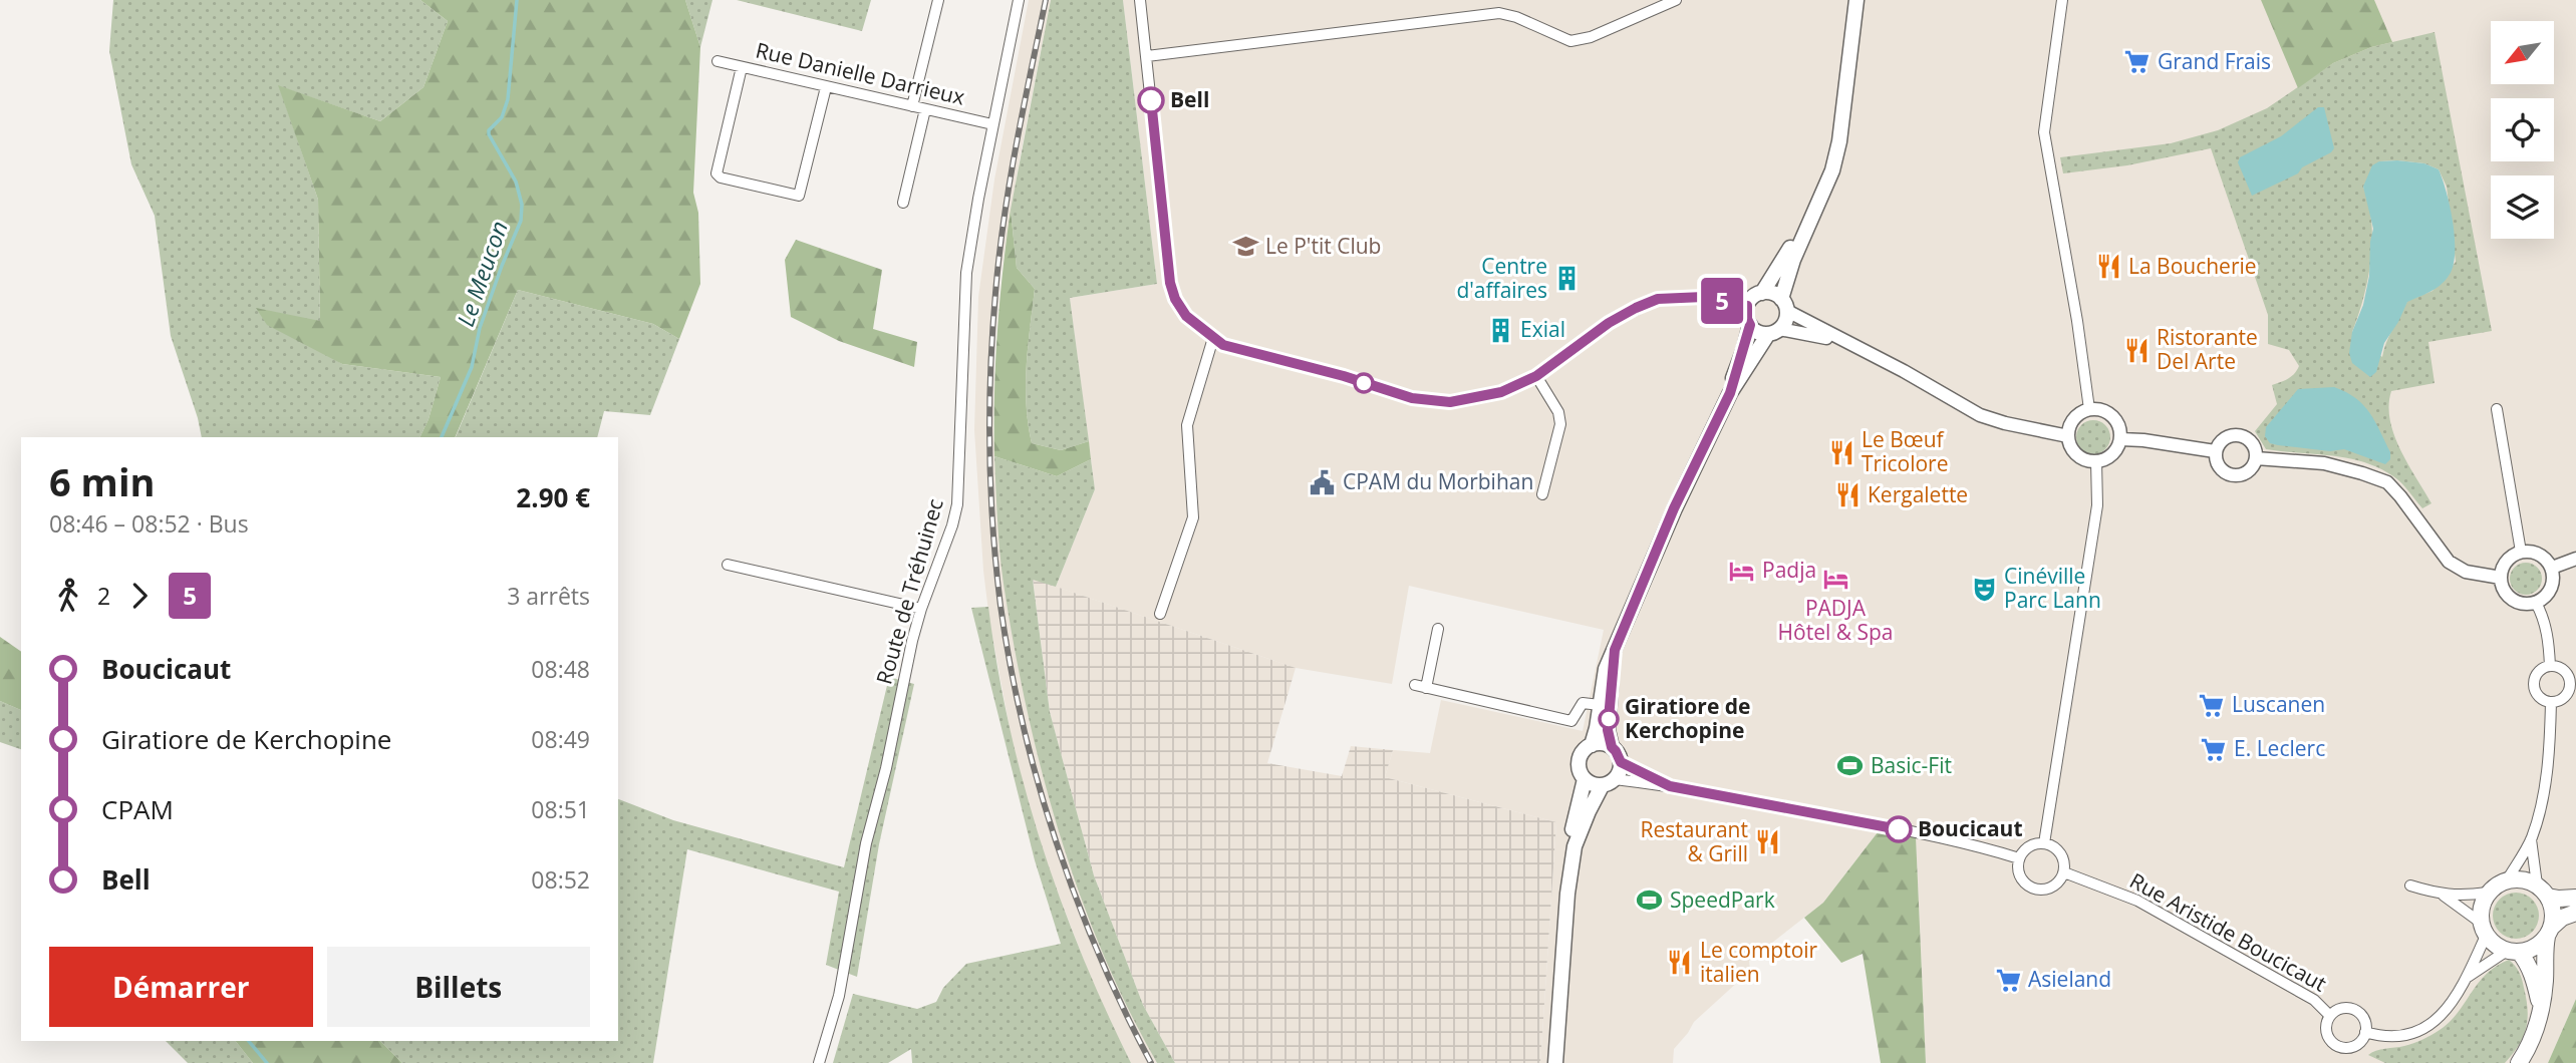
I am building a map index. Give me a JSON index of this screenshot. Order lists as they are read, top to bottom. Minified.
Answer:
{"streets":{"street":["Rue Danielle Darrieux","Route de Tréhuinec","Rue Aristide Boucicaut"]},"crossings":[["Rue Danielle Darrieux","Route de Tréhuinec"]],"water":["Le Meucon"],"places":{"supermarket":["Grand Frais","Luscanen","E. Leclerc","Asieland"],"other":["Bell","Giratiore de Kerchopine","Boucicaut"],"school or university":["Le P'tit Club"],"restaurant":["La Boucherie","Ristorante Del Arte","Le Bœuf Tricolore","Kergalette","Restaurant & Grill","Le comptoir italien"],"building":["Centre d'affaires","Exial"],"public building":["CPAM du Morbihan"],"hotel":["Padja","PADJA Hôtel & Spa"],"theatre":["Cinéville Parc Lann"],"sports":["Basic-Fit","SpeedPark"]},"lines":["bus line 5"],"north":"bottom left","page":{"on_map":"5","heading":["6 min","08:46 – 08:52 · Bus","2.90 €"],"legs":["2","5","3 arrêts"],"list":[{"name":"Boucicaut","value":"08:48"},{"name":"Giratiore de Kerchopine","value":"08:49"},{"name":"CPAM","value":"08:51"},{"name":"Bell","value":"08:52"}],"buttons":["Démarrer","Billets"]}}
